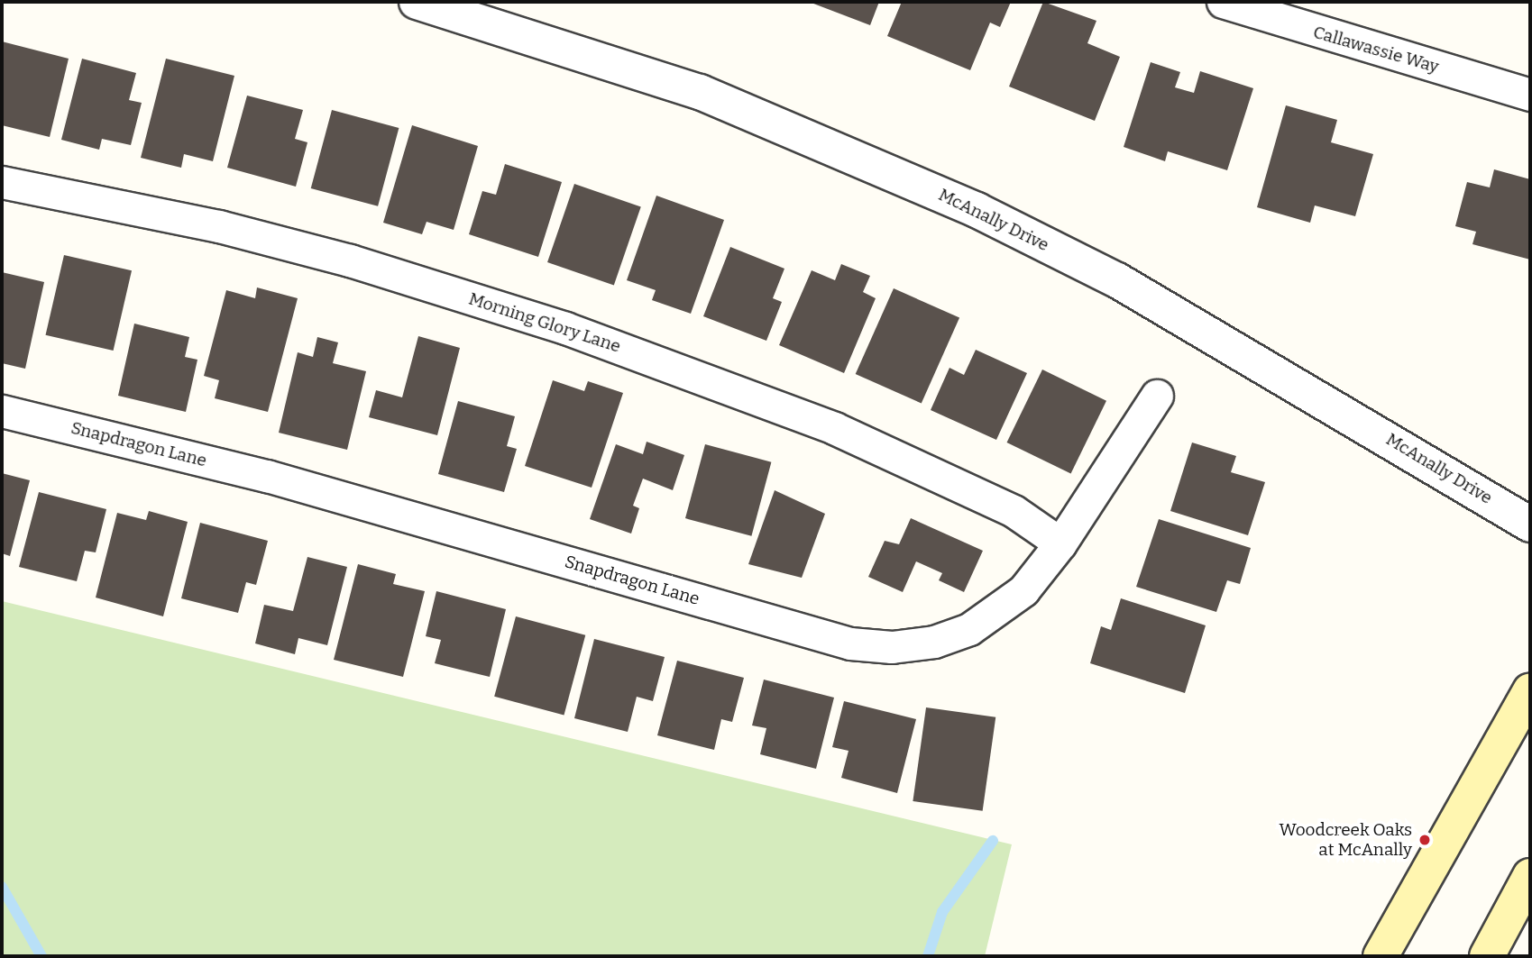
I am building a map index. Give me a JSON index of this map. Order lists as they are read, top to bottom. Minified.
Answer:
{"streets":{"street":["Callawassie Way","McAnally Drive","Morning Glory Lane","Snapdragon Lane"]},"crossings":[["Morning Glory Lane","Snapdragon Lane"]],"places":["Woodcreek Oaks at McAnally"]}
